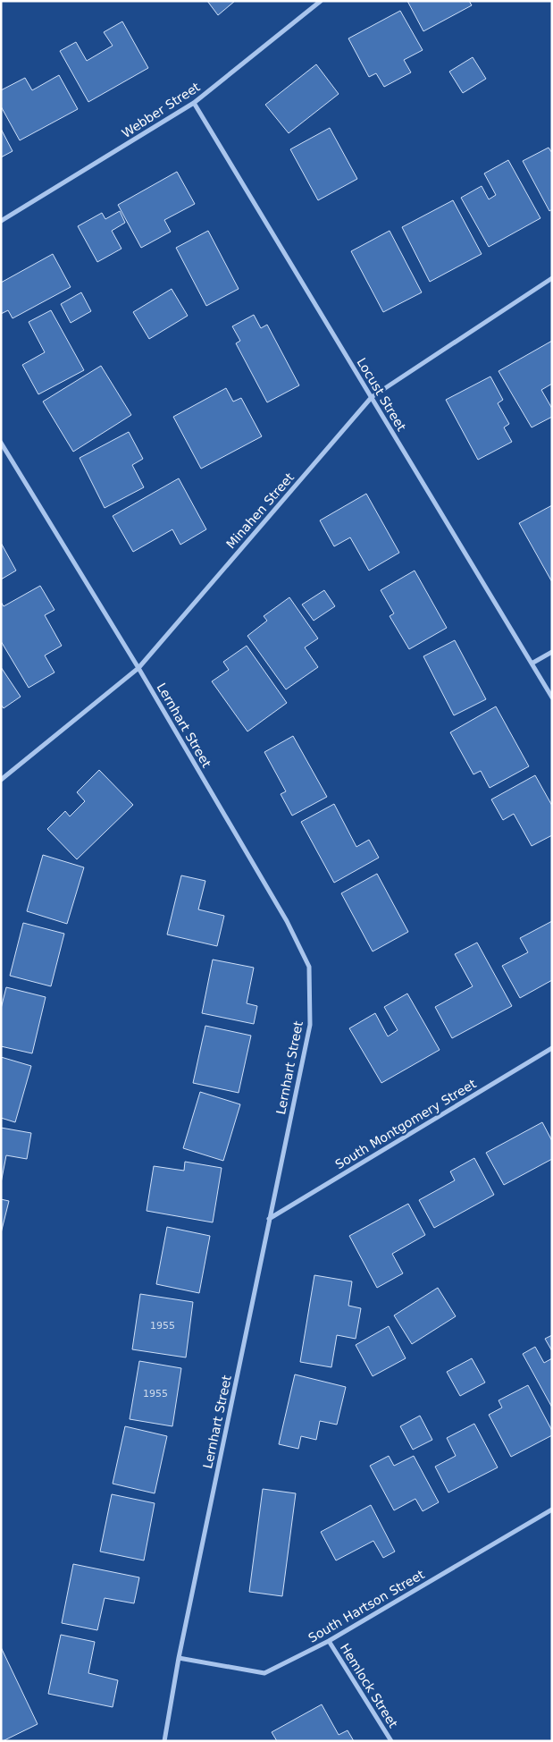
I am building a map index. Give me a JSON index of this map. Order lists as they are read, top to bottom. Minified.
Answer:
{"streets":{"street":["Webber Street","Locust Street","Minahen Street","Lernhart Street","South Montgomery Street","South Hartson Street","Hemlock Street"]},"crossings":[["Webber Street","Locust Street"],["Locust Street","Minahen Street"],["Minahen Street","Lernhart Street"],["Lernhart Street","South Montgomery Street"],["Lernhart Street","South Hartson Street"],["South Hartson Street","Hemlock Street"]],"house_numbers":["1955","1955"]}
